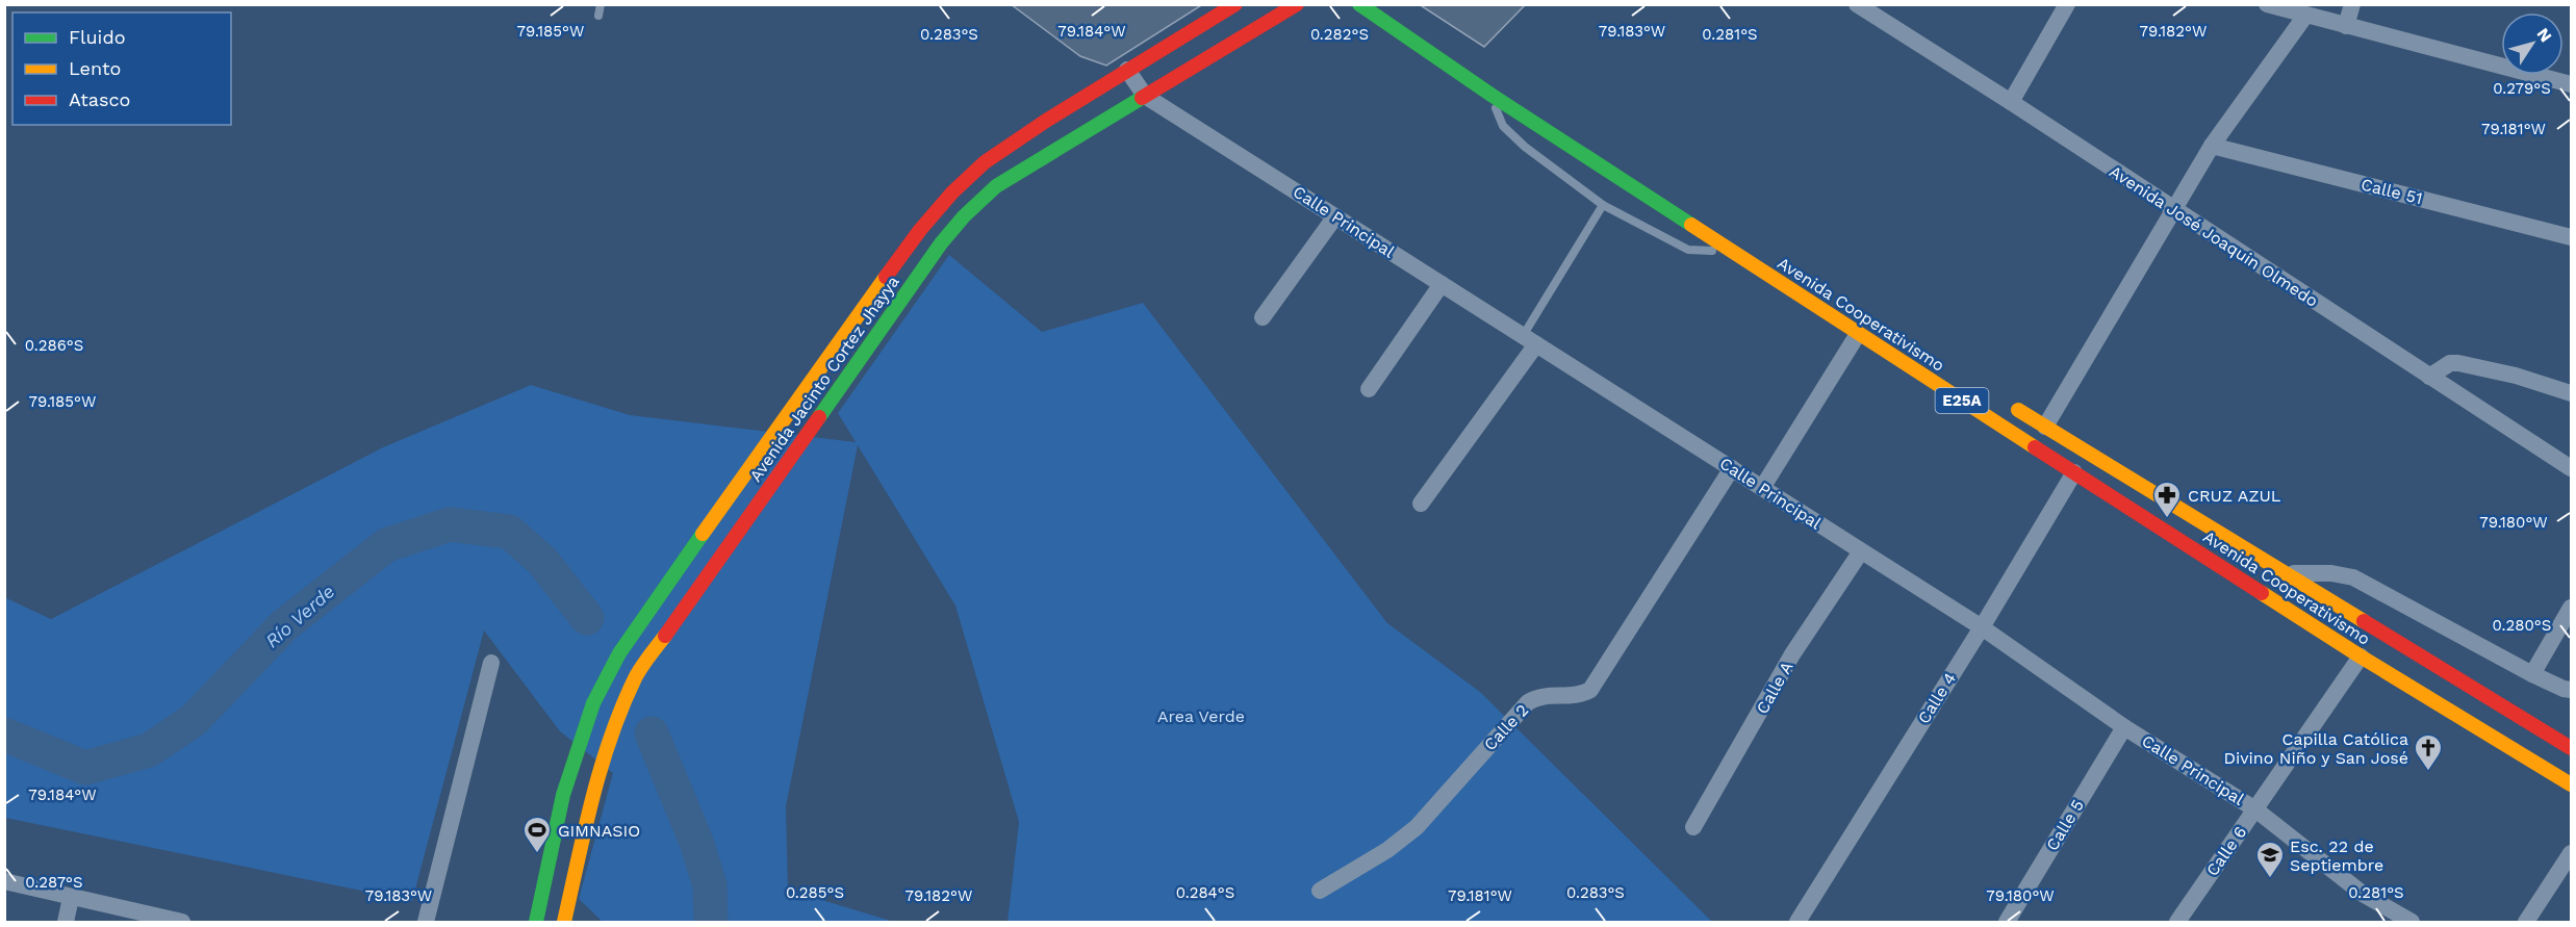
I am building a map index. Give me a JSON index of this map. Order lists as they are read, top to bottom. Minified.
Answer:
{"streets":{"main road":["Avenida Cooperativismo","Avenida Jacinto Cortez Jhayya","E25A"],"street":["Calle 51","Calle Principal","Avenida José Joaquin Olmedo","Calle A","Calle 4","Calle 2","Calle 5","Calle 6"]},"crossings":[["Calle Principal","Avenida Jacinto Cortez Jhayya"],["Calle Principal","Calle A"],["Calle Principal","Calle 4"],["Calle Principal","Calle 2"],["Calle Principal","Calle 5"],["Calle Principal","Calle 6"],["Avenida Cooperativismo","Calle 4"],["Avenida Cooperativismo","Calle 6"]],"water":["Río Verde"],"parks":["Area Verde"],"places":{"pharmacy":["CRUZ AZUL"],"church":["Capilla Católica Divino Niño y San José"],"sports":["GIMNASIO"],"school or university":["Esc. 22 de Septiembre"]},"legend":["Fluido","Lento","Atasco"],"north":"top right","coordinates":["79.185°W","79.184°W","79.183°W","79.182°W","0.283°S","0.282°S","0.281°S","0.279°S","79.181°W","0.286°S","79.180°W","0.280°S","0.287°S","0.285°S","0.284°S"]}
